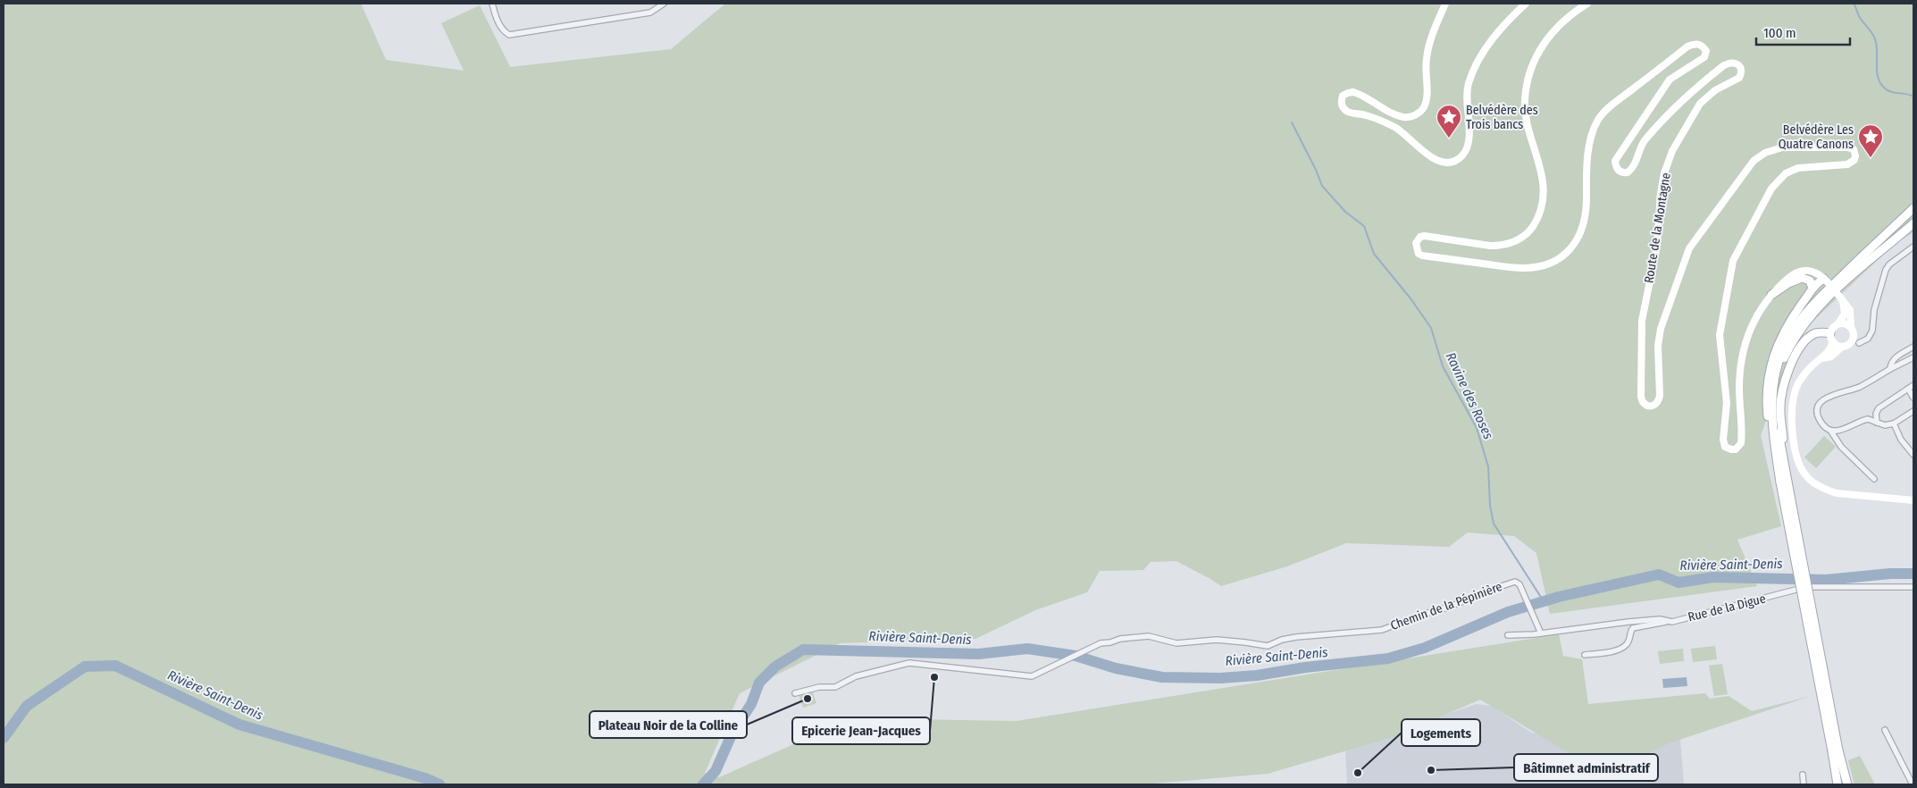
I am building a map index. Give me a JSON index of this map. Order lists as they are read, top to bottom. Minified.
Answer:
{"streets":{"main road":["Route de la Montagne"],"street":["Chemin de la Pépinière","Rue de la Digue"]},"crossings":[["Chemin de la Pépinière","Rue de la Digue"]],"water":["Ravine des Roses","Rivière Saint-Denis"],"places":{"place":["Belvédère des Trois bancs","Belvédère Les Quatre Canons"],"other":["Epicerie Jean-Jacques","Plateau Noir de la Colline","Bâtimnet administratif","Logements"]},"scale_bar":"100 m"}
